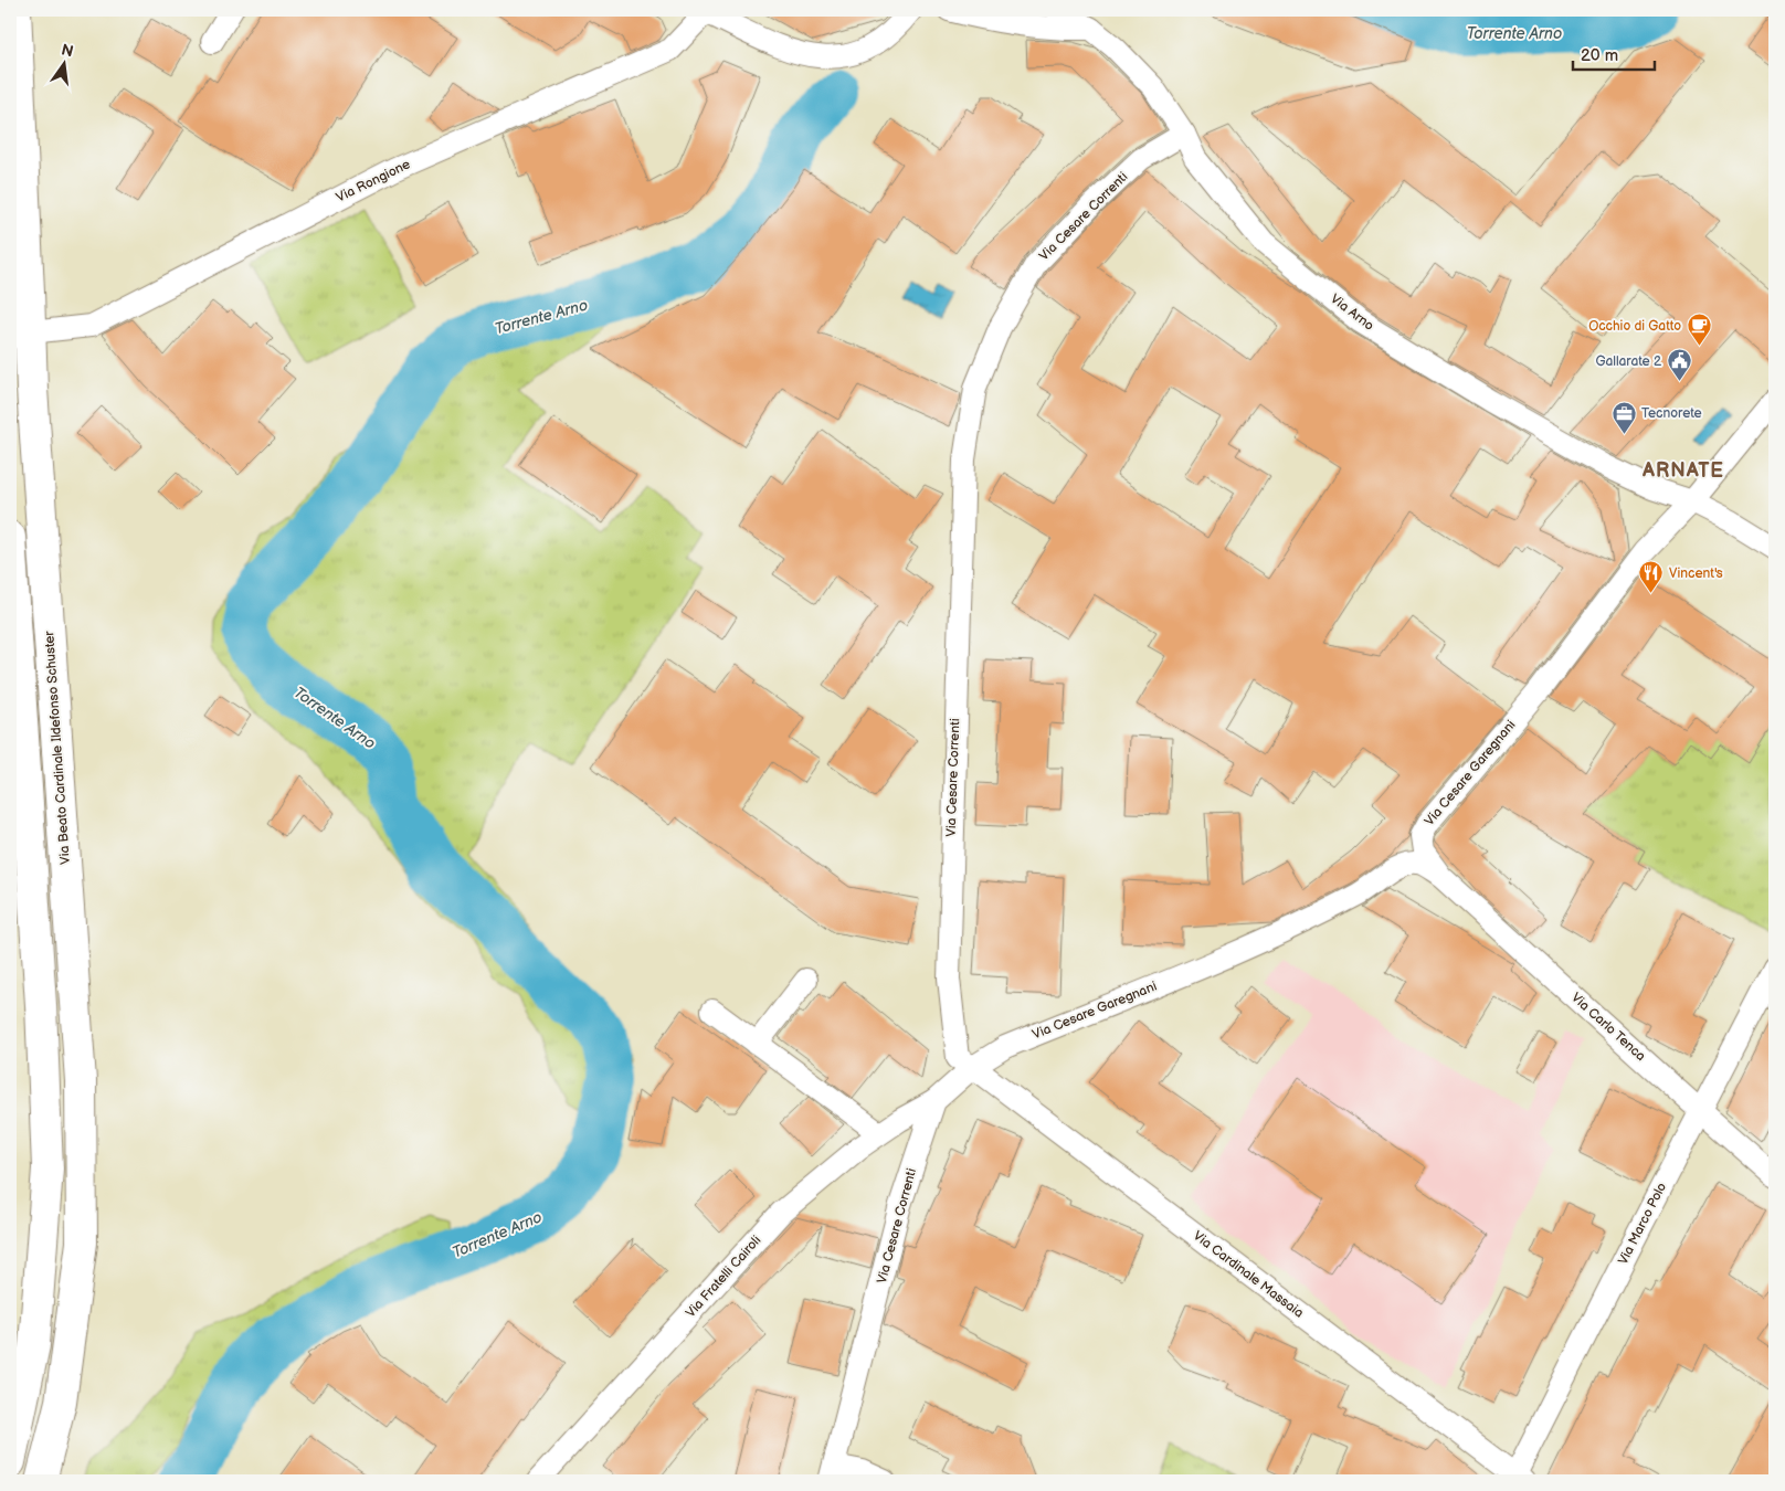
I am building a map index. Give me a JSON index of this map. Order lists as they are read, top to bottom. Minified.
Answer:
{"streets":{"street":["Via Rongione","Via Cesare Correnti","Via Arno","Via Beato Cardinale Ildefonso Schuster","Via Cesare Garegnani","Via Carlo Tenca","Via Marco Polo","Via Cardinale Massaia","Via Fratelli Cairoli"]},"crossings":[["Via Rongione","Via Beato Cardinale Ildefonso Schuster"],["Via Cesare Correnti","Via Arno"],["Via Cesare Correnti","Via Cesare Garegnani"],["Via Cesare Correnti","Via Cardinale Massaia"],["Via Cesare Correnti","Via Fratelli Cairoli"],["Via Arno","Via Cesare Garegnani"],["Via Cesare Garegnani","Via Carlo Tenca"],["Via Cesare Garegnani","Via Cardinale Massaia"],["Via Carlo Tenca","Via Marco Polo"],["Via Marco Polo","Via Cardinale Massaia"]],"districts":["ARNATE"],"water":["Torrente Arno"],"places":{"cafe":["Occhio di Gatto"],"public building":["Gallarate 2"],"office":["Tecnorete"],"restaurant":["Vincent's"]},"scale_bar":"20 m","north":"top"}
